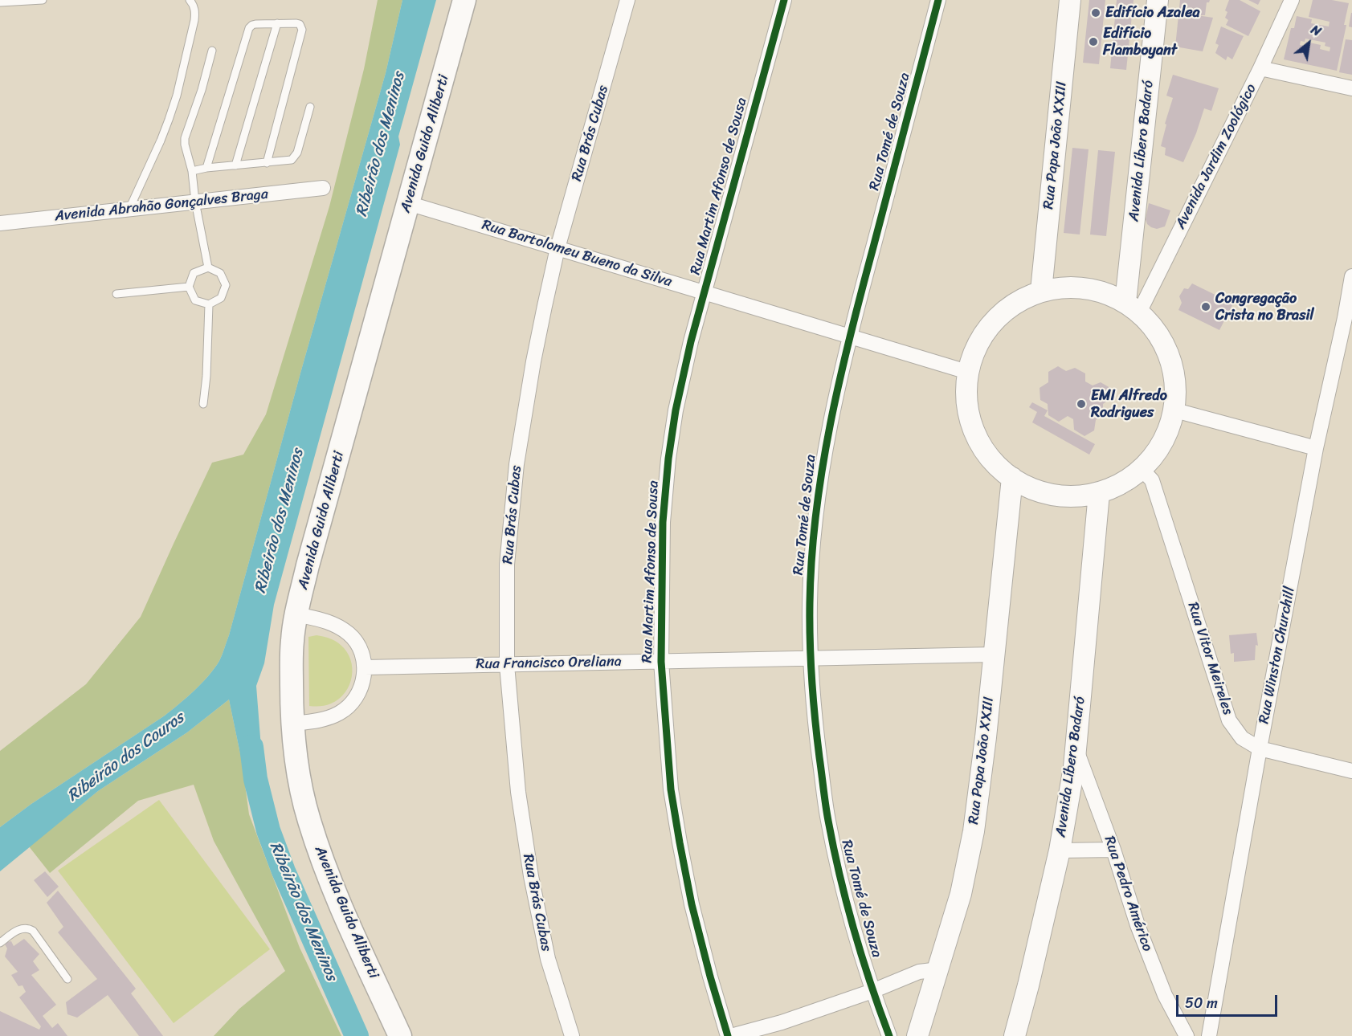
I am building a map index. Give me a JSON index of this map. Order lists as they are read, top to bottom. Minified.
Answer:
{"streets":{"main road":["Avenida Guido Aliberti"],"street":["Rua Tomé de Souza","Rua Brás Cubas","Rua Papa João XXIII","Avenida Líbero Badaró","Avenida Jardim Zoológico","Rua Martim Afonso de Sousa","Avenida Abrahão Gonçalves Braga","Rua Bartolomeu Bueno da Silva","Rua Winston Churchill","Rua Vitor Meireles","Rua Francisco Oreliana","Rua Pedro Américo"]},"crossings":[["Rua Tomé de Souza","Rua Bartolomeu Bueno da Silva"],["Rua Tomé de Souza","Rua Francisco Oreliana"],["Rua Brás Cubas","Rua Bartolomeu Bueno da Silva"],["Rua Brás Cubas","Rua Francisco Oreliana"],["Avenida Guido Aliberti","Rua Bartolomeu Bueno da Silva"],["Rua Papa João XXIII","Rua Francisco Oreliana"],["Avenida Líbero Badaró","Avenida Jardim Zoológico"],["Avenida Líbero Badaró","Rua Pedro Américo"],["Rua Martim Afonso de Sousa","Rua Bartolomeu Bueno da Silva"],["Rua Martim Afonso de Sousa","Rua Francisco Oreliana"],["Rua Winston Churchill","Rua Vitor Meireles"]],"water":["Ribeirão dos Meninos","Ribeirão dos Couros"],"places":["Edifício Azalea","Edifício Flamboyant","Congregação Crista no Brasil","EMI Alfredo Rodrigues"],"scale_bar":"50 m","north":"top right"}
